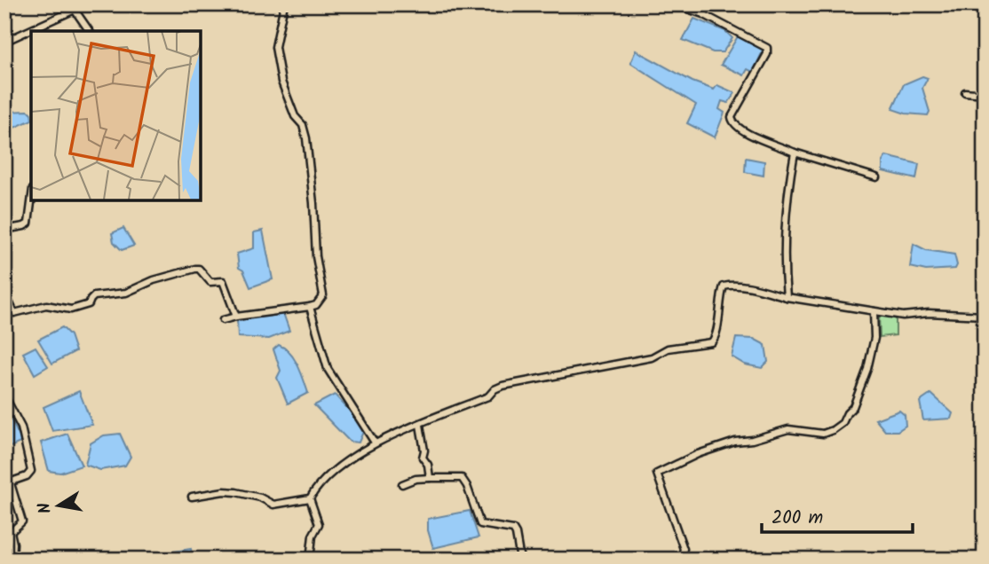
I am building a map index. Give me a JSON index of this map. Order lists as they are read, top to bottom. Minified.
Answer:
{"scale_bar":"200 m","north":"left"}
